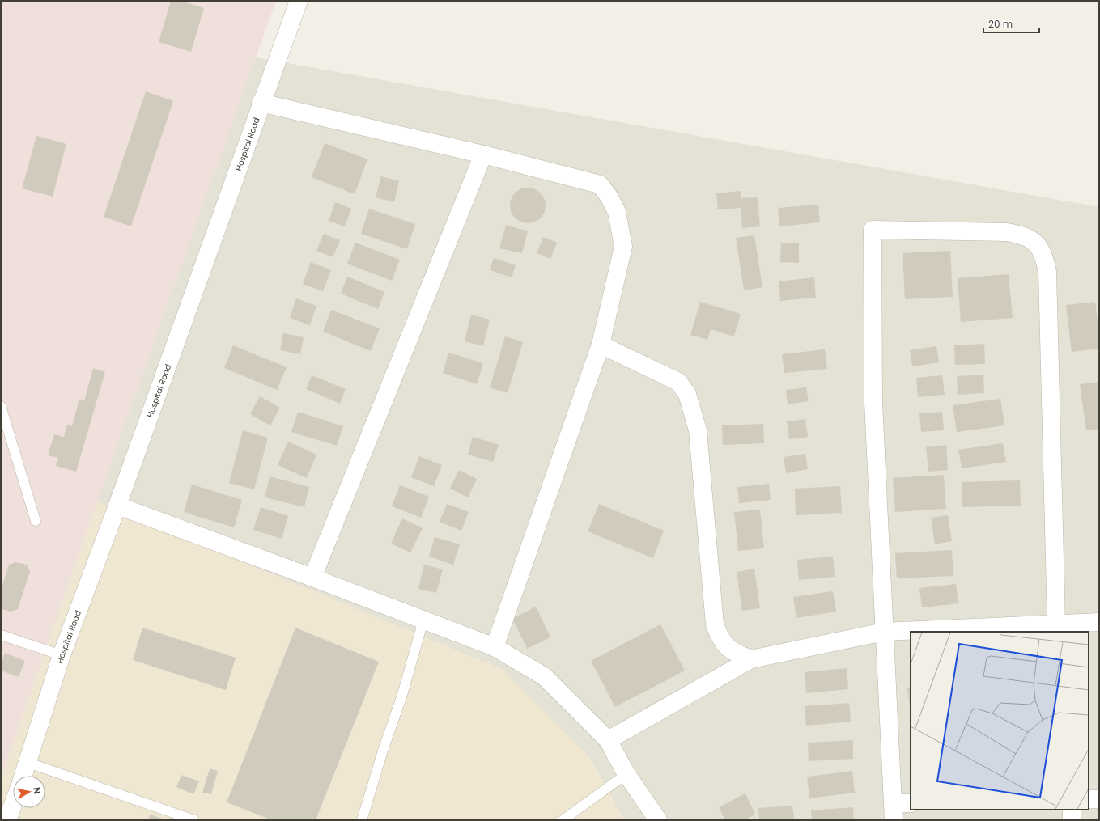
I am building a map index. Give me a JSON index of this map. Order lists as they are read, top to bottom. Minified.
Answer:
{"streets":{"street":["Hospital Road"]},"scale_bar":"20 m","north":"right"}
